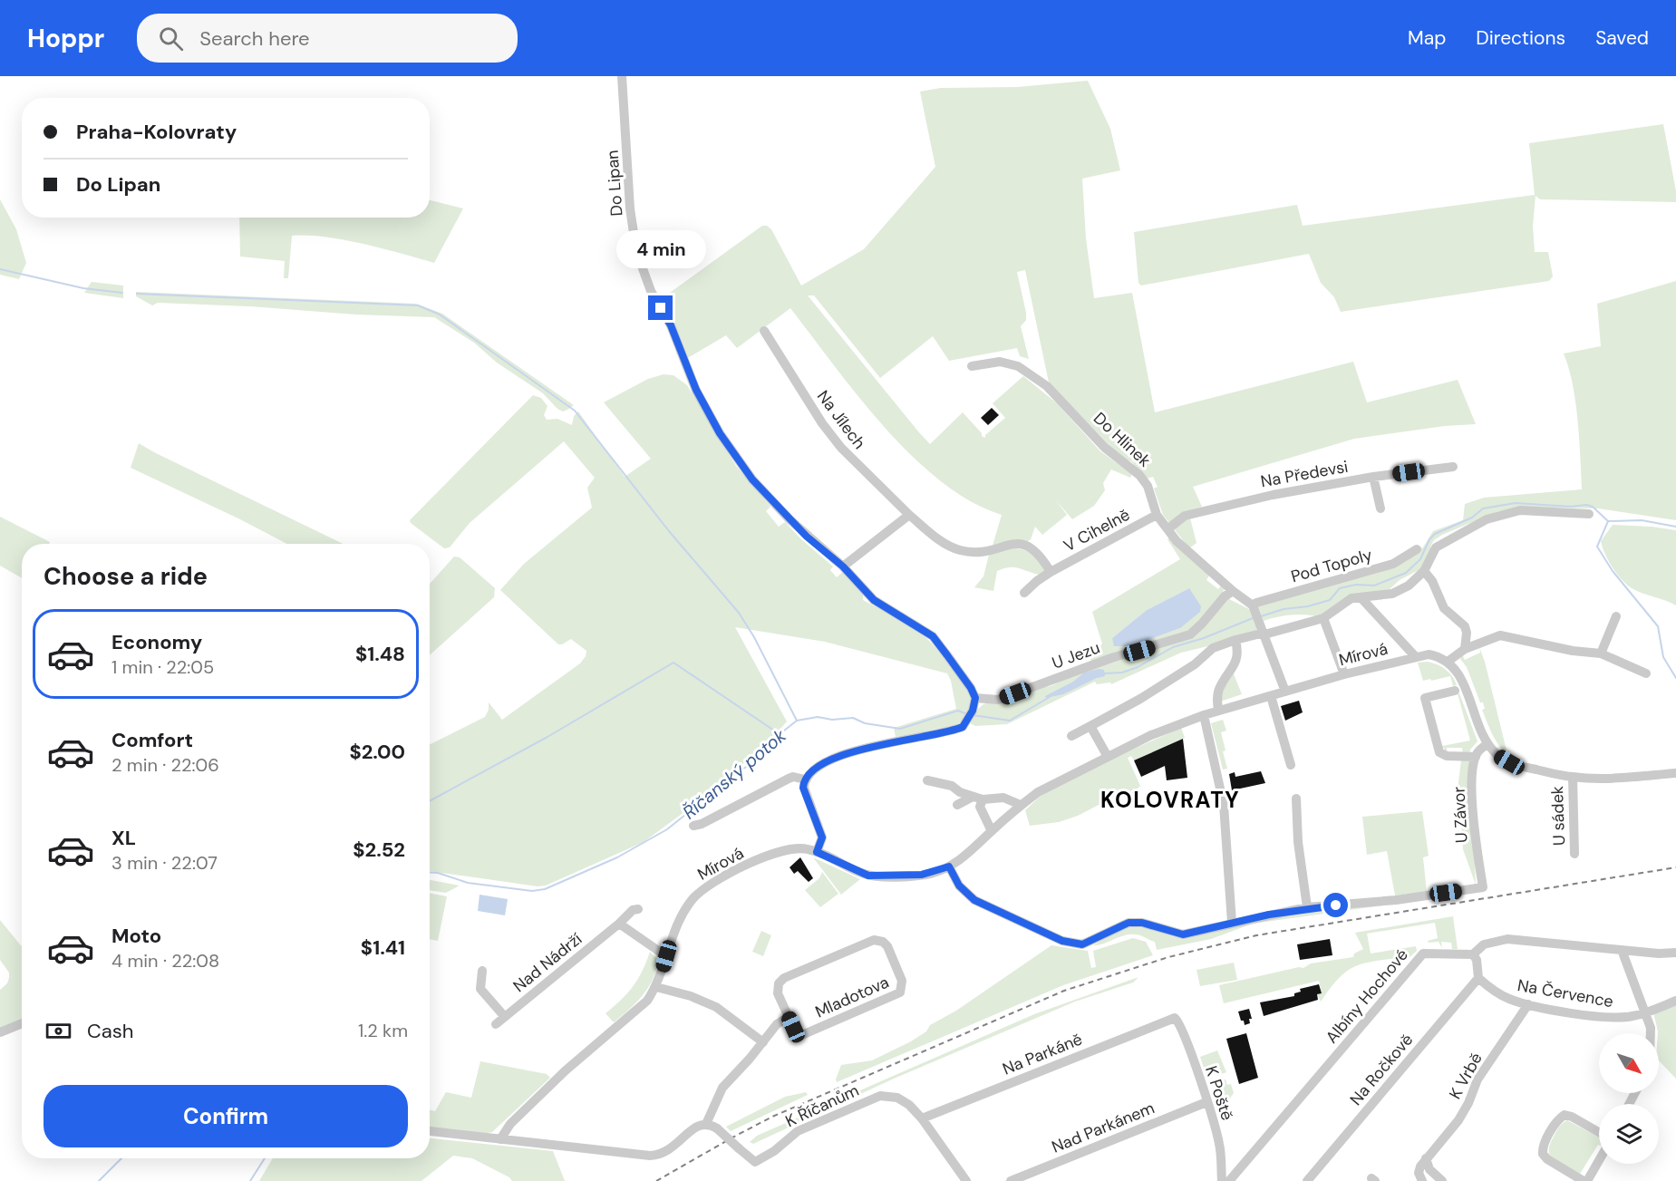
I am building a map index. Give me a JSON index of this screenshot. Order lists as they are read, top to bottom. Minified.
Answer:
{"streets":{"street":["Do Lipan","Na Jílech","Do Hlinek","Na Předevsi","V Cihelně","Pod Topoly","Mírová","U Jezu","U Závor","U sádek","Nad Nádrží","Na Července","Albíny Hochové","Mladotova","Na Parkáně","Na Ročkově","K Vrbě","K Poště","K Říčanům","Nad Parkánem"]},"crossings":[["Do Lipan","U Jezu"],["Do Hlinek","Na Předevsi"],["Do Hlinek","V Cihelně"],["Do Hlinek","Pod Topoly"],["Do Hlinek","U Jezu"],["Na Července","Na Ročkově"],["Na Července","K Vrbě"],["Na Parkáně","K Poště"],["Na Parkáně","K Říčanům"],["K Poště","Nad Parkánem"]],"districts":["KOLOVRATY"],"water":["Říčanský potok"],"north":"bottom right","page":{"header":"Hoppr","search":"Search here","nav":["Map","Directions","Saved"],"banner":["Praha-Kolovraty","Do Lipan"],"bubble":"4 min","heading":"Choose a ride","list":[{"name":"Economy","note":"1 min · 22:05","value":"$1.48"},{"name":"Comfort","note":"2 min · 22:06","value":"$2.00"},{"name":"XL","note":"3 min · 22:07","value":"$2.52"},{"name":"Moto","note":"4 min · 22:08","value":"$1.41"}],"pay":["Cash","1.2 km"],"buttons":"Confirm"}}
